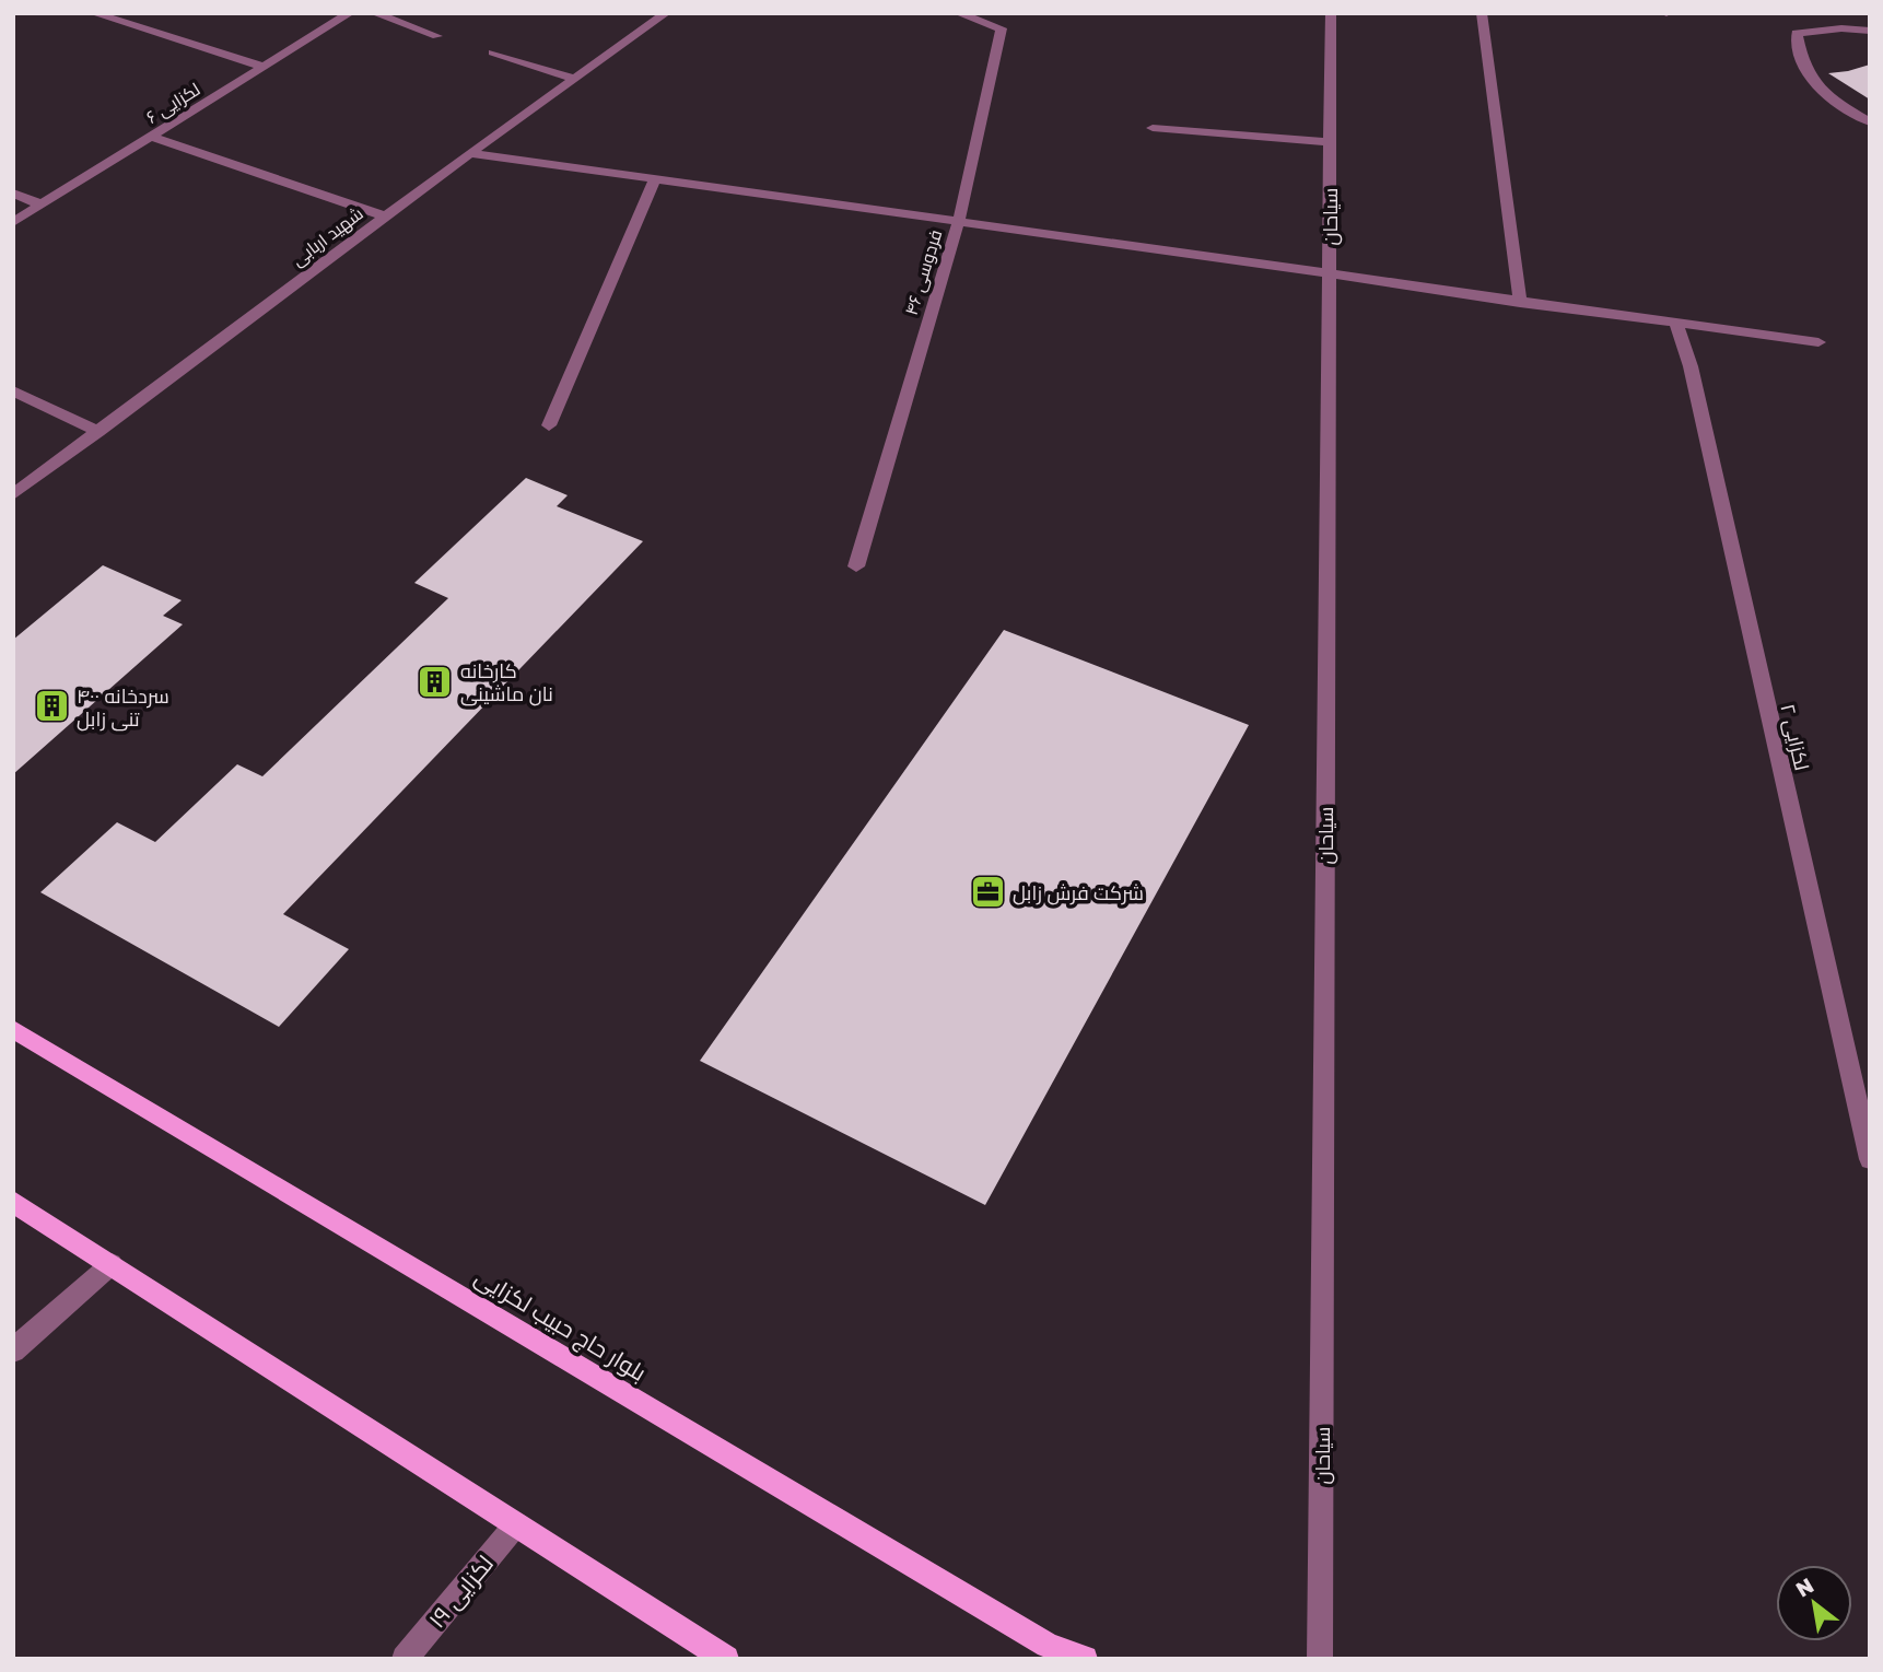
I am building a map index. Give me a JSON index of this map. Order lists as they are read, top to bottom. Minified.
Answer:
{"streets":{"main road":["بلوار حاج حبیب لکزايی"],"street":["لکزایی ۶","سیاحان","شهید اربابی","فردوسی ۴۶","لکزایی ۲","لکزایی ۱۹"]},"places":{"building":["کارخانه نان ماشینی","سردخانه ۴۰۰ تنی زابل"],"office":["شرکت فرش زابل"]},"north":"top left"}
